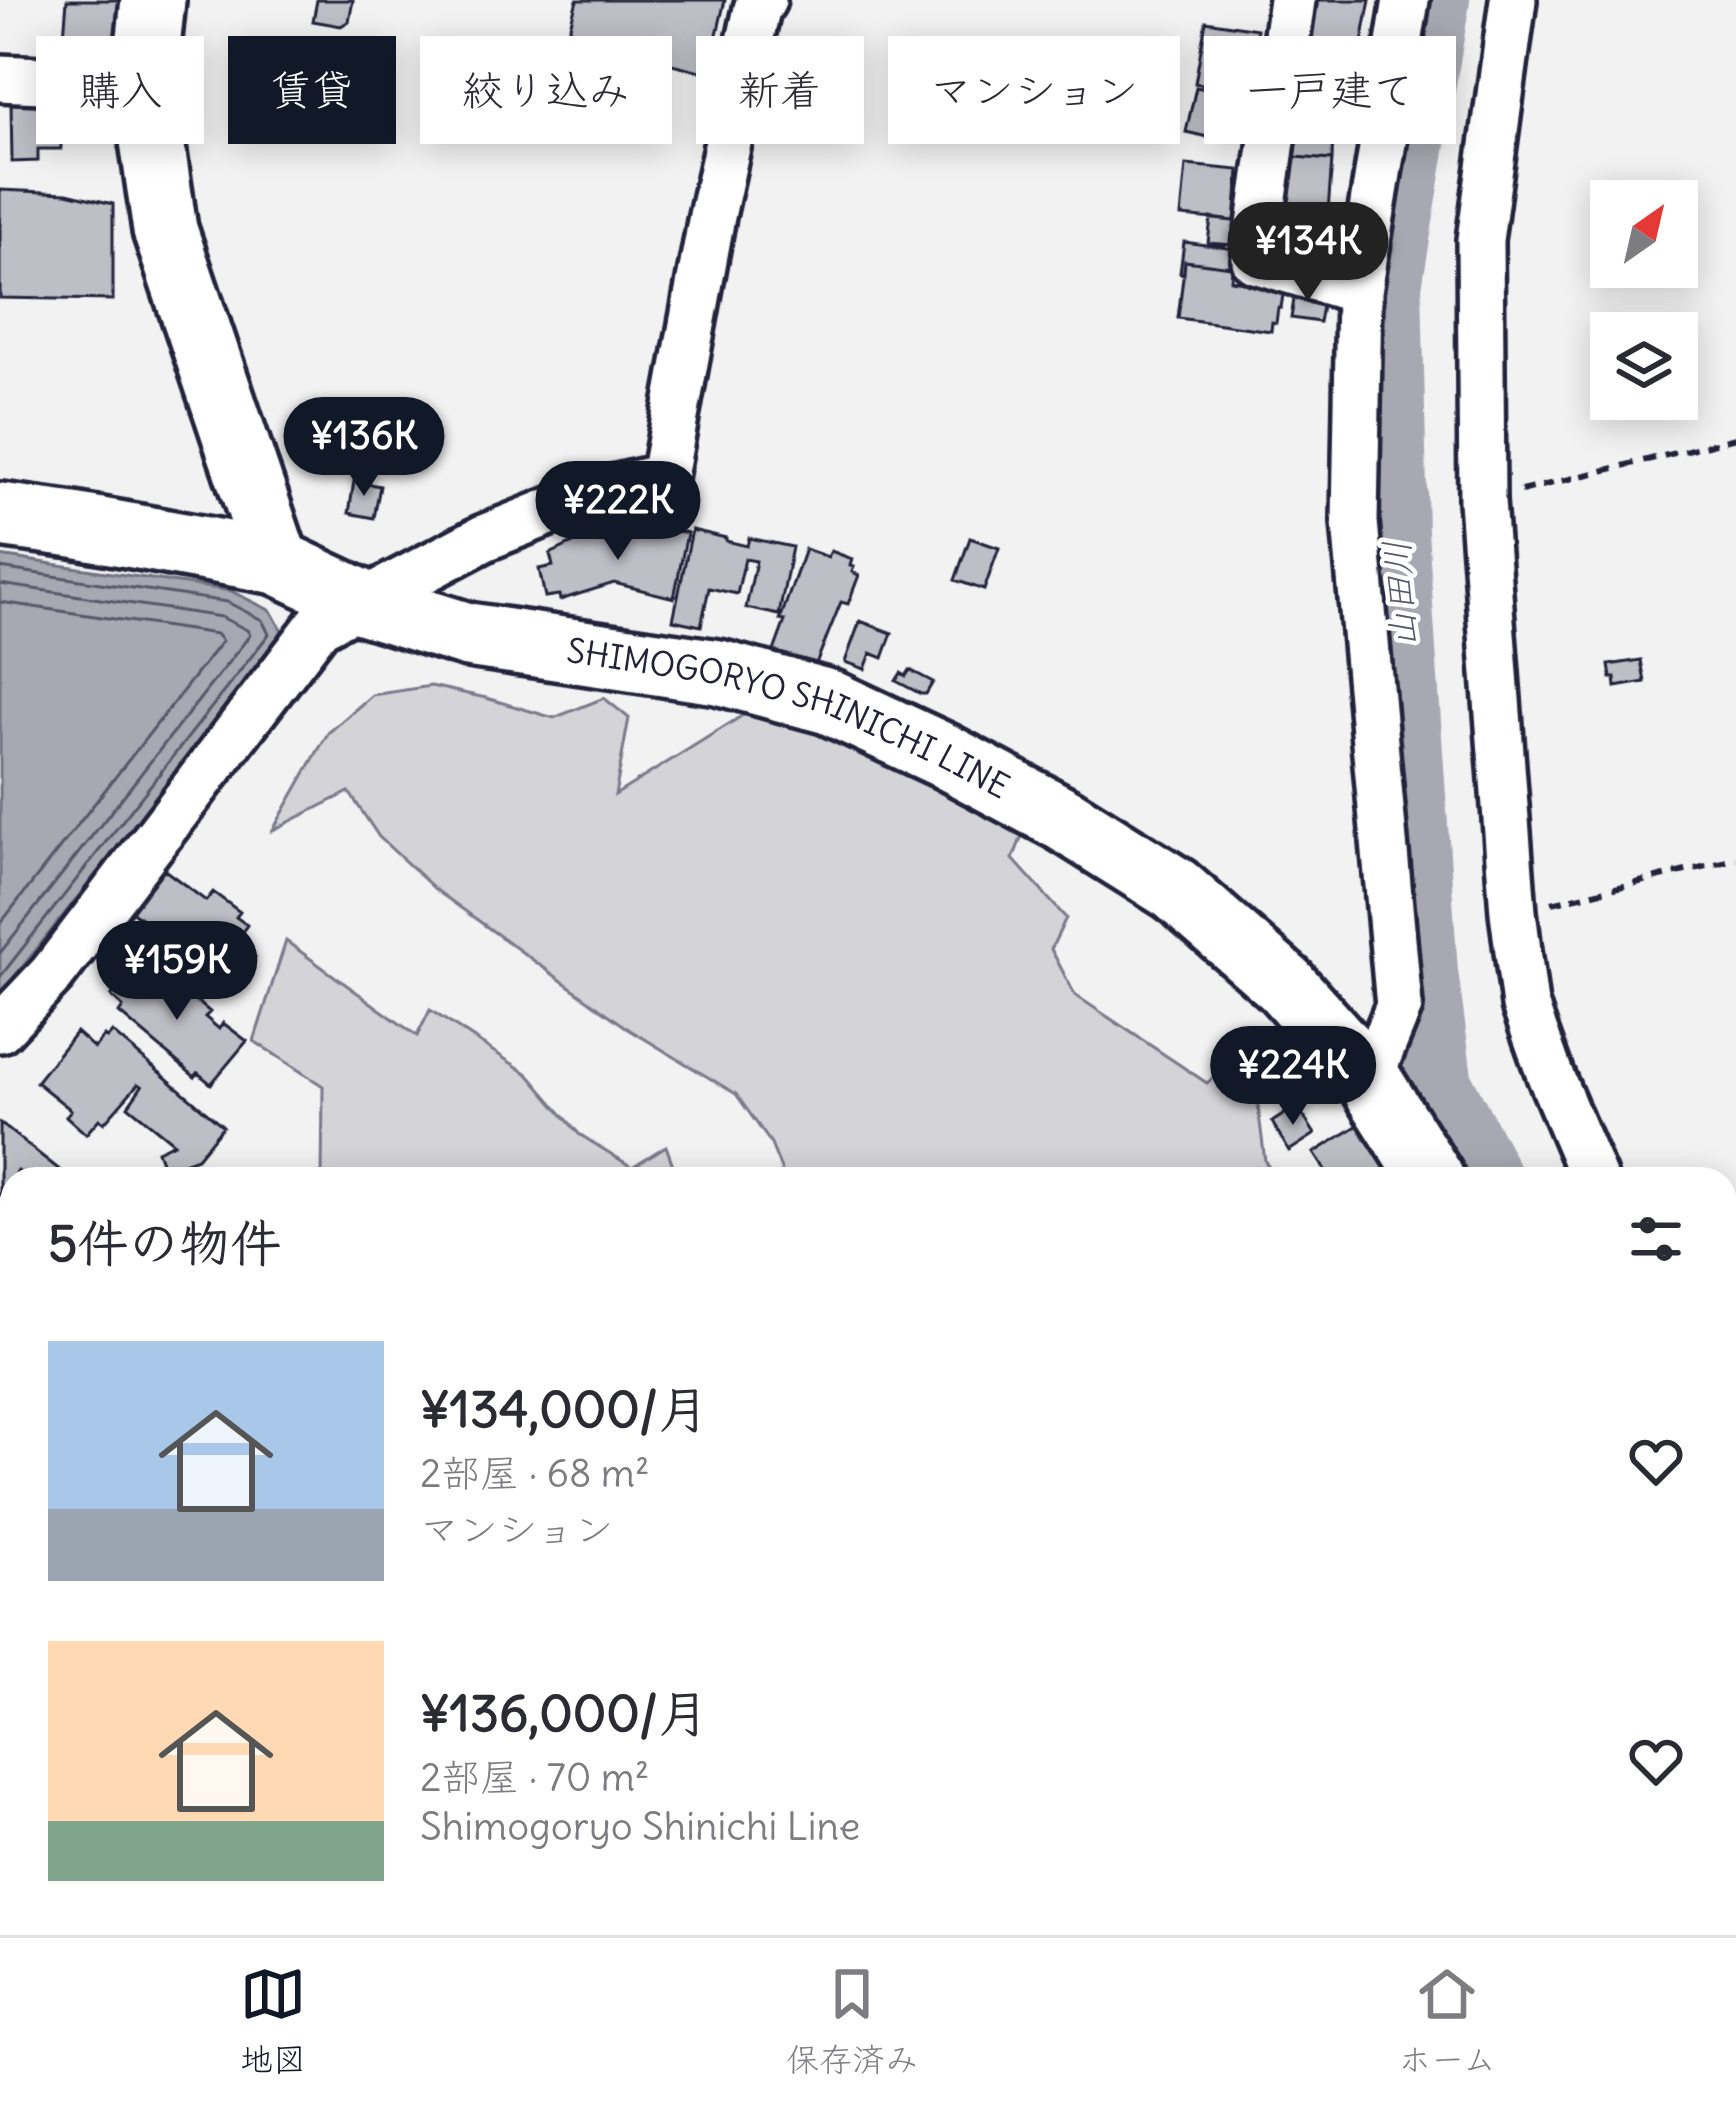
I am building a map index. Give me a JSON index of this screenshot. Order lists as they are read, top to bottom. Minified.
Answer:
{"streets":{"main road":["SHIMOGORYO SHINICHI LINE"]},"water":["山田川"],"north":"top right","page":{"chip":["購入","賃貸","絞り込み","新着","マンション","一戸建て"],"price":["¥134K","¥136K","¥222K","¥159K","¥224K"],"heading":"5件の物件","list":[{"name":"¥134,000/月","note":"2部屋 · 68 m² · マンション"},{"name":"¥136,000/月","note":"2部屋 · 70 m² · Shimogoryo Shinichi Line"}],"tabs":["地図","保存済み","ホーム"]}}
